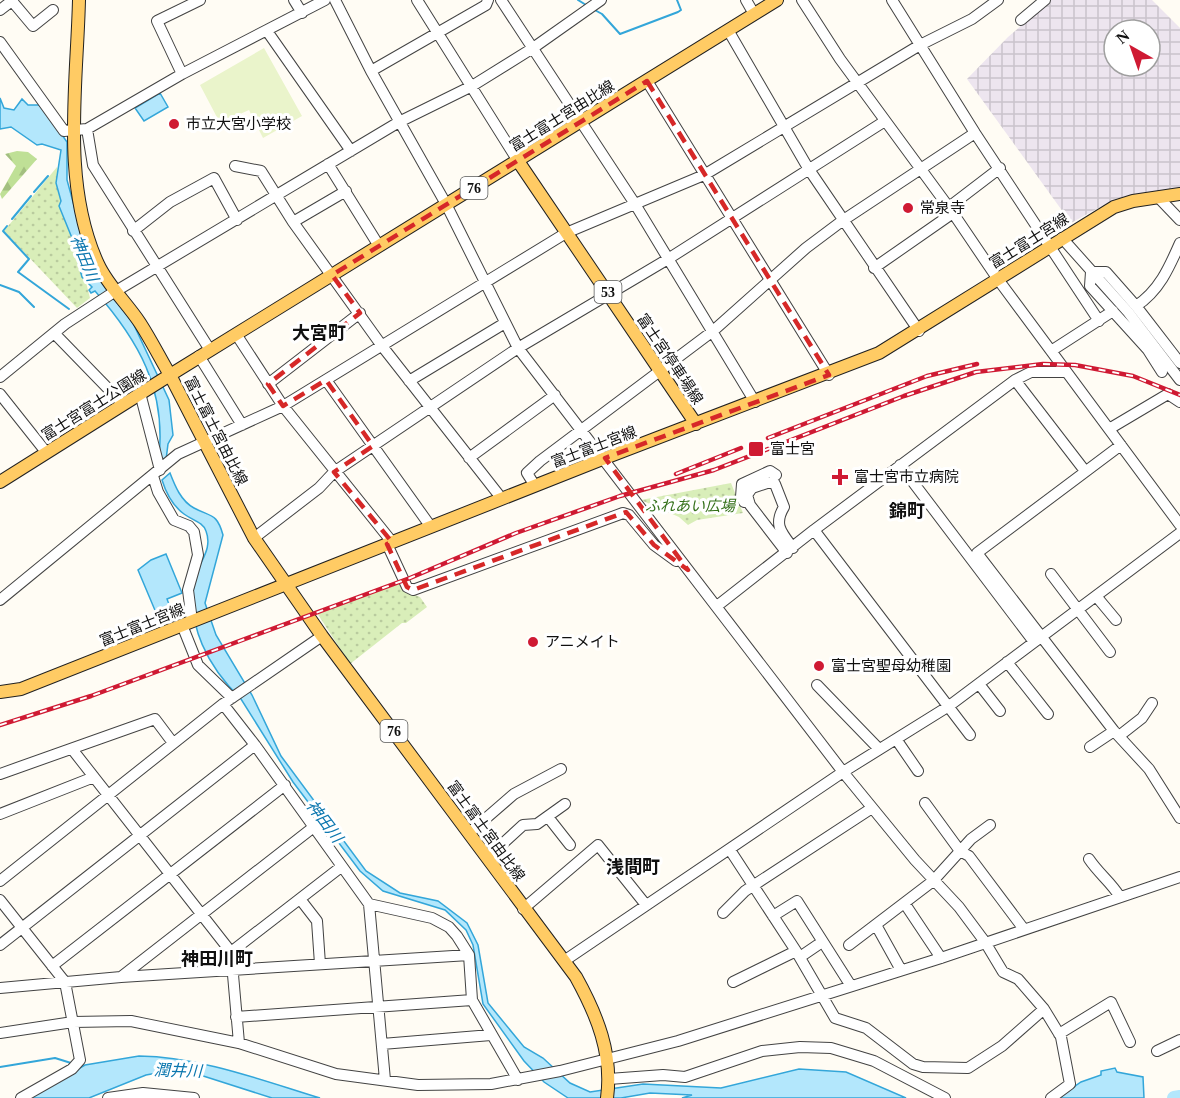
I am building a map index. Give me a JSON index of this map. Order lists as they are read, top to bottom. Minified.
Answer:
{"streets":{"main road":["富士富士宮由比線","76","富士富士宮線","53","富士宮停車場線","富士宮富士公園線"]},"crossings":[["富士富士宮由比線","富士富士宮線"],["富士富士宮由比線","富士宮停車場線"],["富士富士宮由比線","富士宮富士公園線"],["富士富士宮線","富士宮停車場線"]],"districts":["大宮町","錦町","浅間町","神田川町"],"water":["神田川","潤井川"],"parks":["ふれあい広場"],"places":{"other":["市立大宮小学校","常泉寺","アニメイト","富士宮聖母幼稚園"],"transit":["富士宮"],"health":["富士宮市立病院"]},"north":"top left"}
